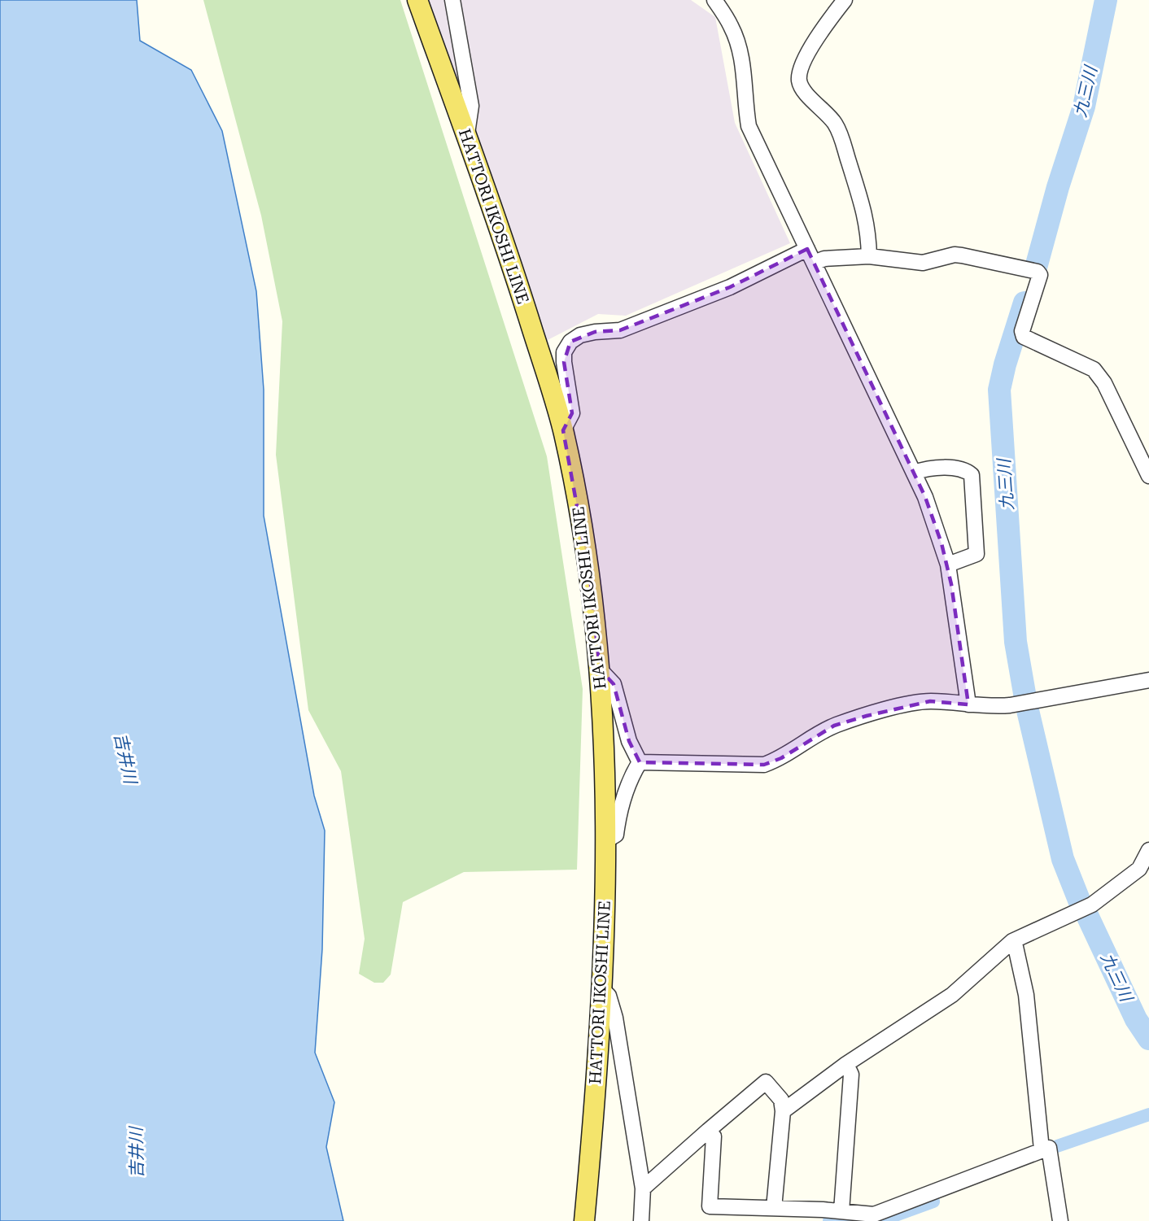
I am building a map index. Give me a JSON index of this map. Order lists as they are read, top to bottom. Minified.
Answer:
{"streets":{"main road":["HATTORI IKOSHI LINE"]},"water":["九三川","吉井川"]}
